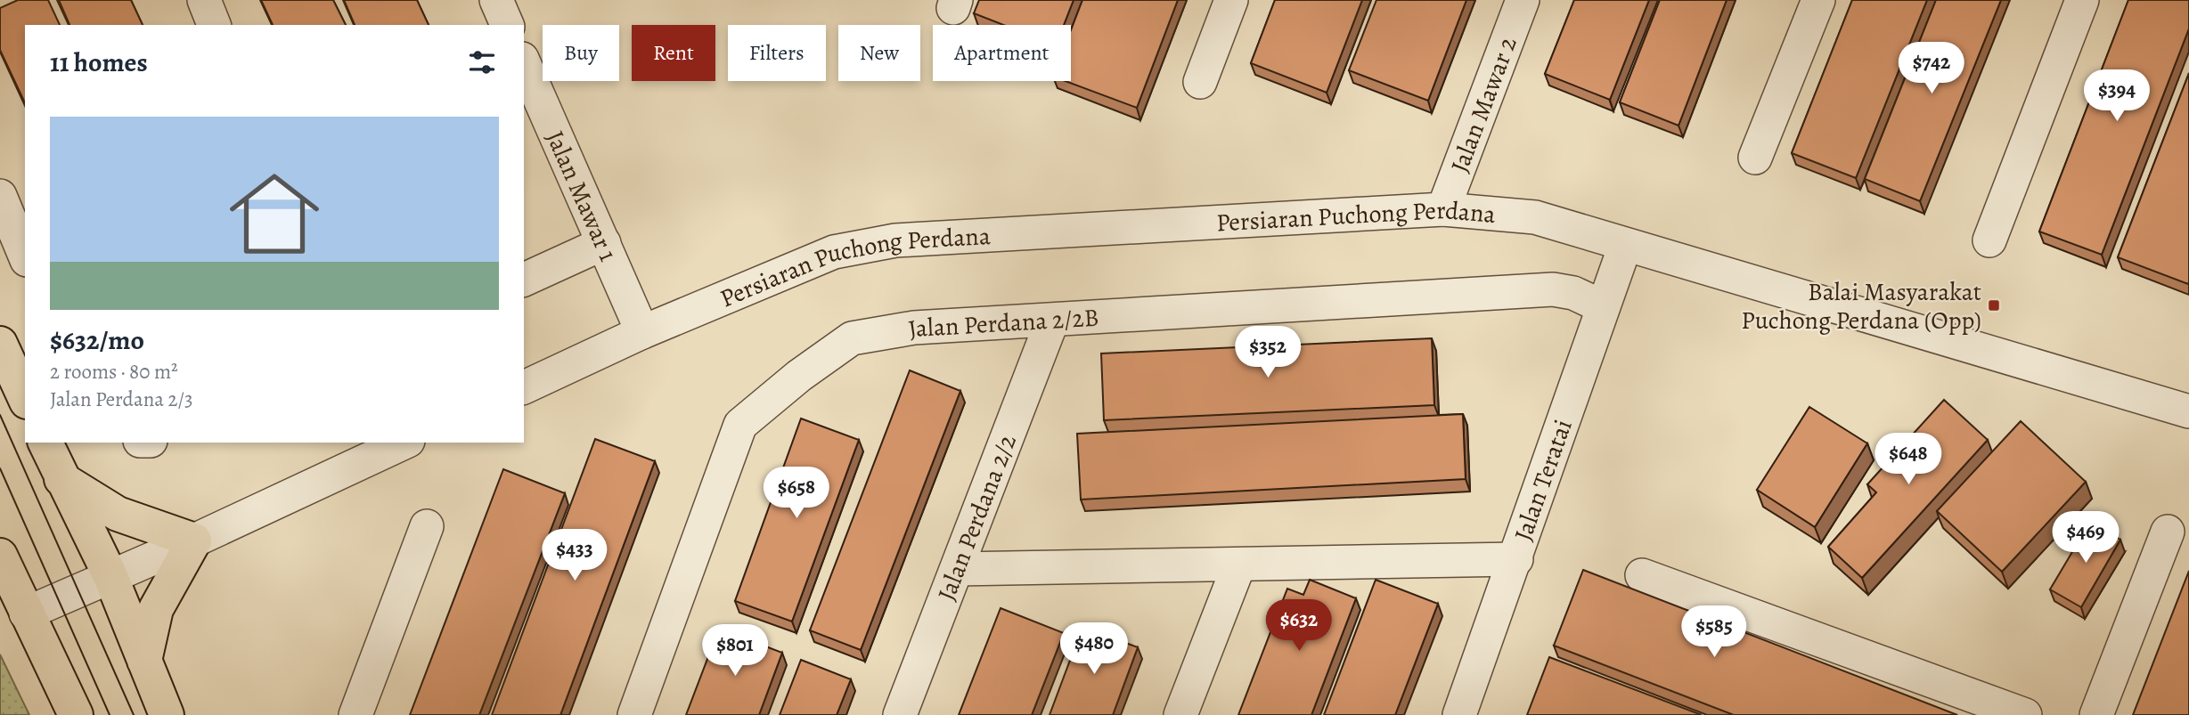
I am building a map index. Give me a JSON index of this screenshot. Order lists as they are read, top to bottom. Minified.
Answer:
{"streets":{"street":["Jalan Mawar 2","Jalan Mawar 1","Persiaran Puchong Perdana","Jalan Perdana 2/2B","Jalan Teratai","Jalan Perdana 2/2"]},"crossings":[["Jalan Mawar 2","Persiaran Puchong Perdana"],["Jalan Mawar 1","Persiaran Puchong Perdana"],["Persiaran Puchong Perdana","Jalan Teratai"],["Jalan Perdana 2/2B","Jalan Teratai"],["Jalan Perdana 2/2B","Jalan Perdana 2/2"]],"places":{"transit":["Balai Masyarakat Puchong Perdana (Opp)"]},"page":{"chip":["Buy","Rent","Filters","New","Apartment"],"heading":"11 homes","price":["$742","$394","$352","$648","$658","$469","$433","$632","$585","$480","$801"],"list":[{"name":"$632/mo","note":"2 rooms · 80 m² · Jalan Perdana 2/3"}]}}
